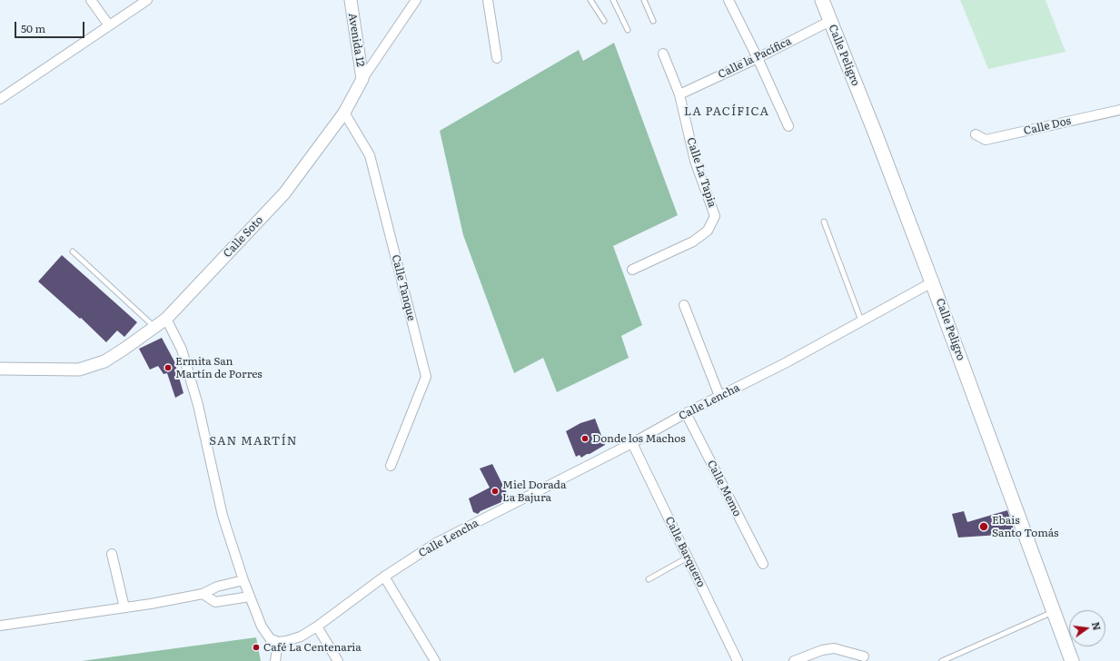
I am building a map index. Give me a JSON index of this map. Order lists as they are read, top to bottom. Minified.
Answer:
{"streets":{"main road":["Calle Peligro"],"street":["Avenida 12","Calle la Pacífica","Calle Dos","Calle La Tapia","Calle Soto","Calle Tanque","Calle Lencha","Calle Memo","Calle Barquero"]},"crossings":[["Avenida 12","Calle Soto"],["Calle Peligro","Calle la Pacífica"],["Calle Peligro","Calle Lencha"],["Calle la Pacífica","Calle La Tapia"],["Calle Soto","Calle Tanque"],["Calle Lencha","Calle Memo"],["Calle Lencha","Calle Barquero"]],"districts":["LA PACÍFICA","SAN MARTÍN"],"places":["Ermita San Martín de Porres","Donde los Machos","Miel Dorada La Bajura","Ebais Santo Tomás","Café La Centenaria"],"scale_bar":"50 m","north":"right"}
